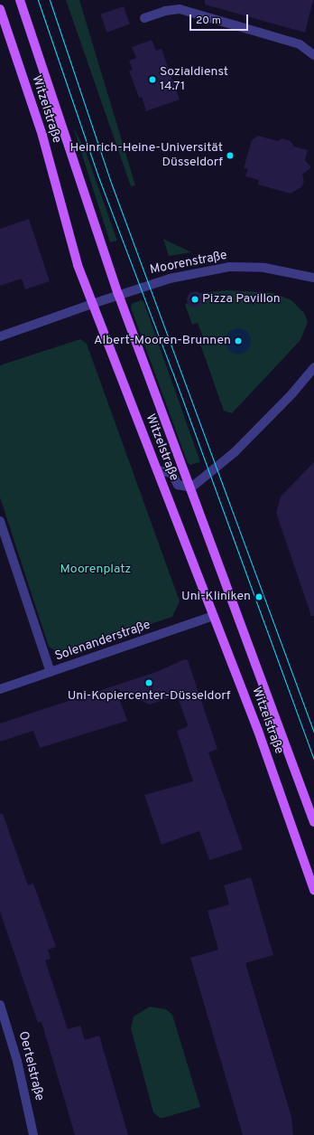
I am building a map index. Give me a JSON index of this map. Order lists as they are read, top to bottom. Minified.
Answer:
{"streets":{"main road":["Witzelstraße"],"street":["Moorenstraße","Solenanderstraße","Oertelstraße"]},"crossings":[["Witzelstraße","Moorenstraße"],["Witzelstraße","Solenanderstraße"]],"parks":["Moorenplatz"],"places":["Sozialdienst 14.71","Heinrich-Heine-Universität Düsseldorf","Pizza Pavillon","Albert-Mooren-Brunnen","Uni-Kliniken","Uni-Kopiercenter-Düsseldorf"],"scale_bar":"20 m"}
